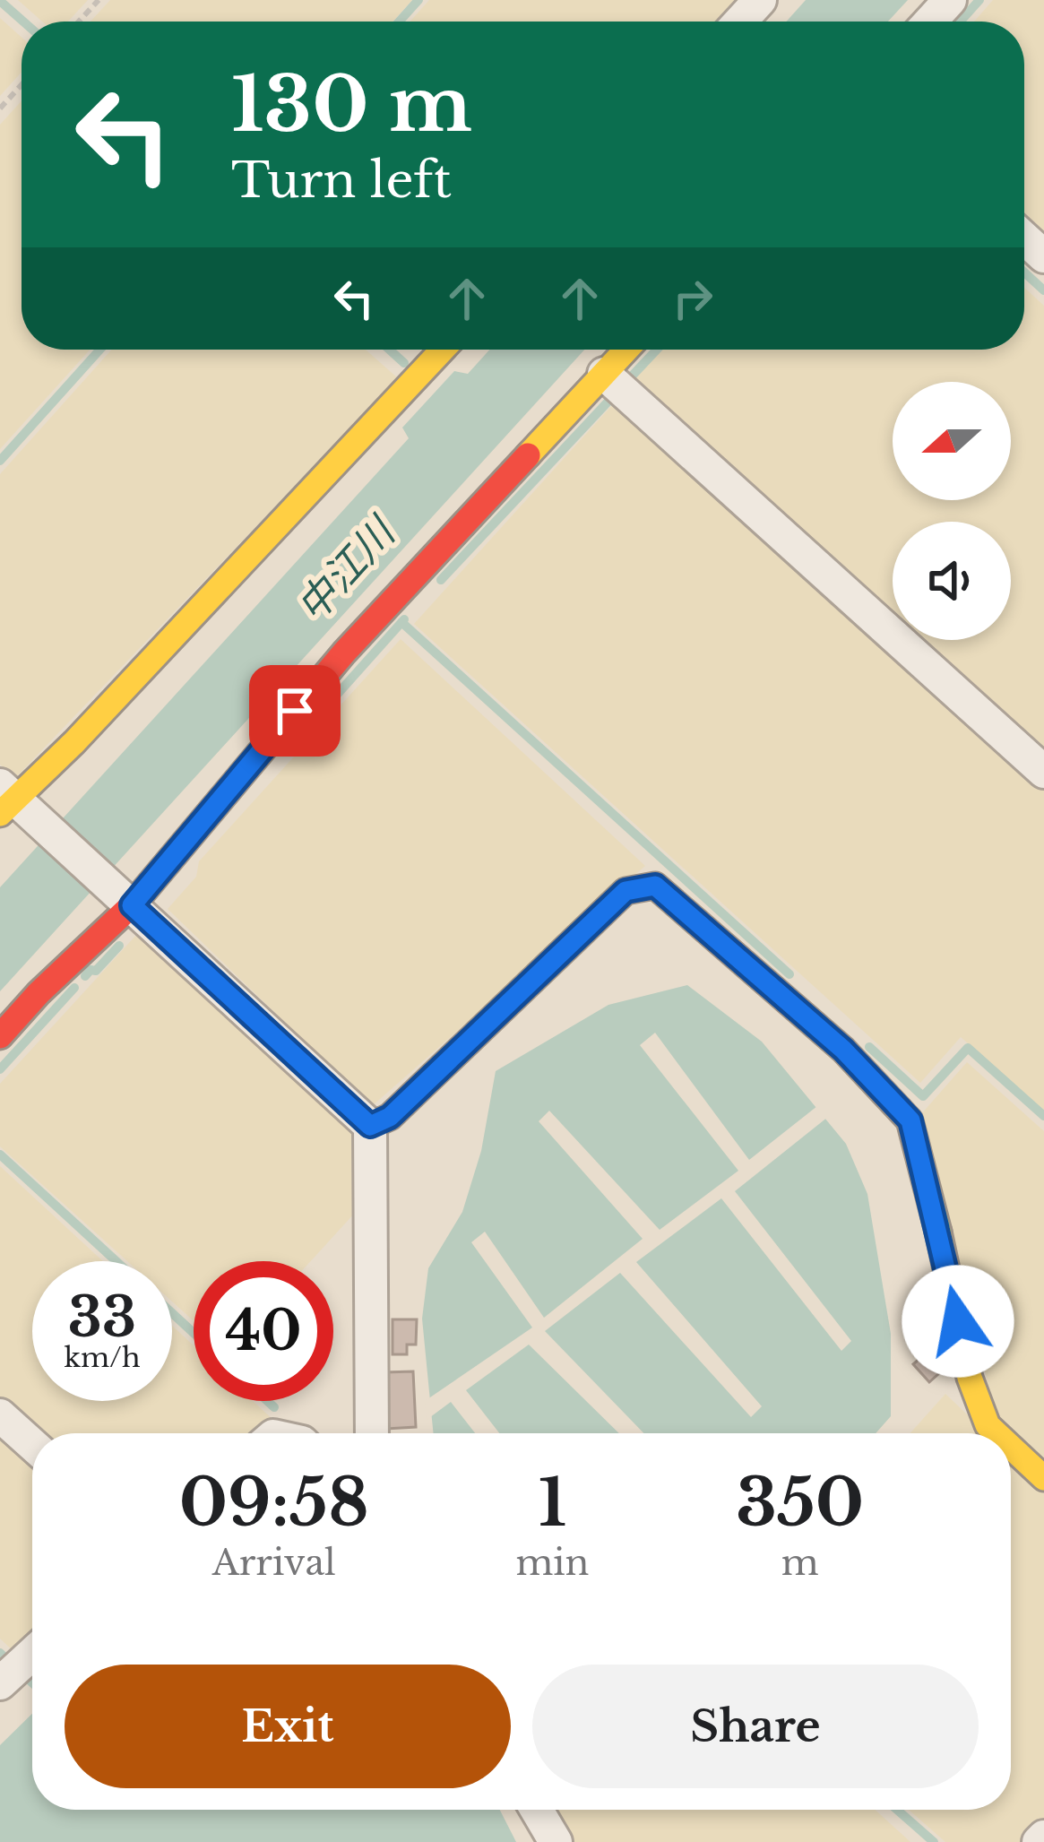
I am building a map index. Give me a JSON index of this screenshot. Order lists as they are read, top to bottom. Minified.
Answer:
{"water":["中江川"],"north":"left","page":{"turn":["130 m","Turn left"],"speed":"33 km/h","limit":"40","eta":["09:58","Arrival","1","min","350","m"],"buttons":["Exit","Share"]}}
